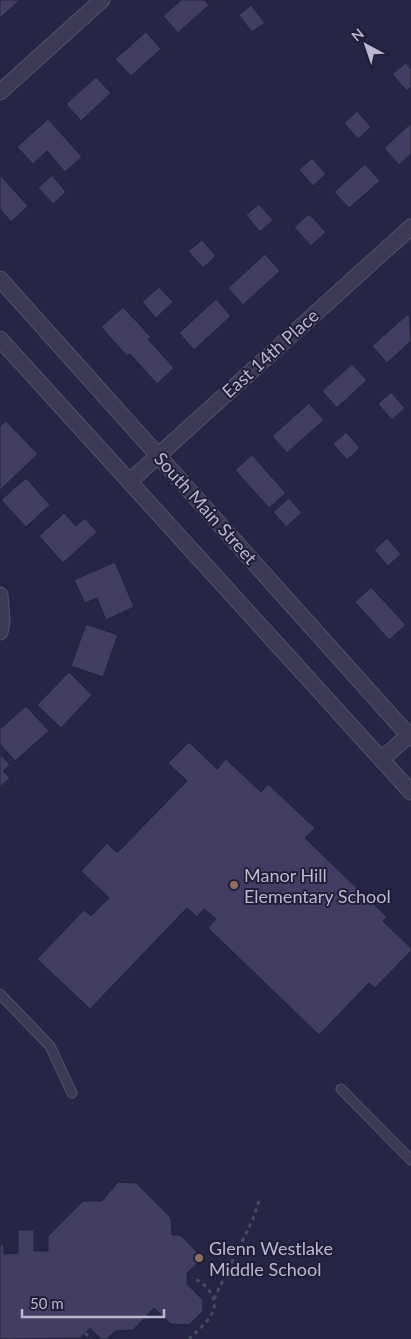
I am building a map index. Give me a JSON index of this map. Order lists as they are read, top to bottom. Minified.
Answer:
{"streets":{"street":["East 14th Place","South Main Street"]},"crossings":[["East 14th Place","South Main Street"]],"places":["Manor Hill Elementary School","Glenn Westlake Middle School"],"scale_bar":"50 m","north":"top left"}
